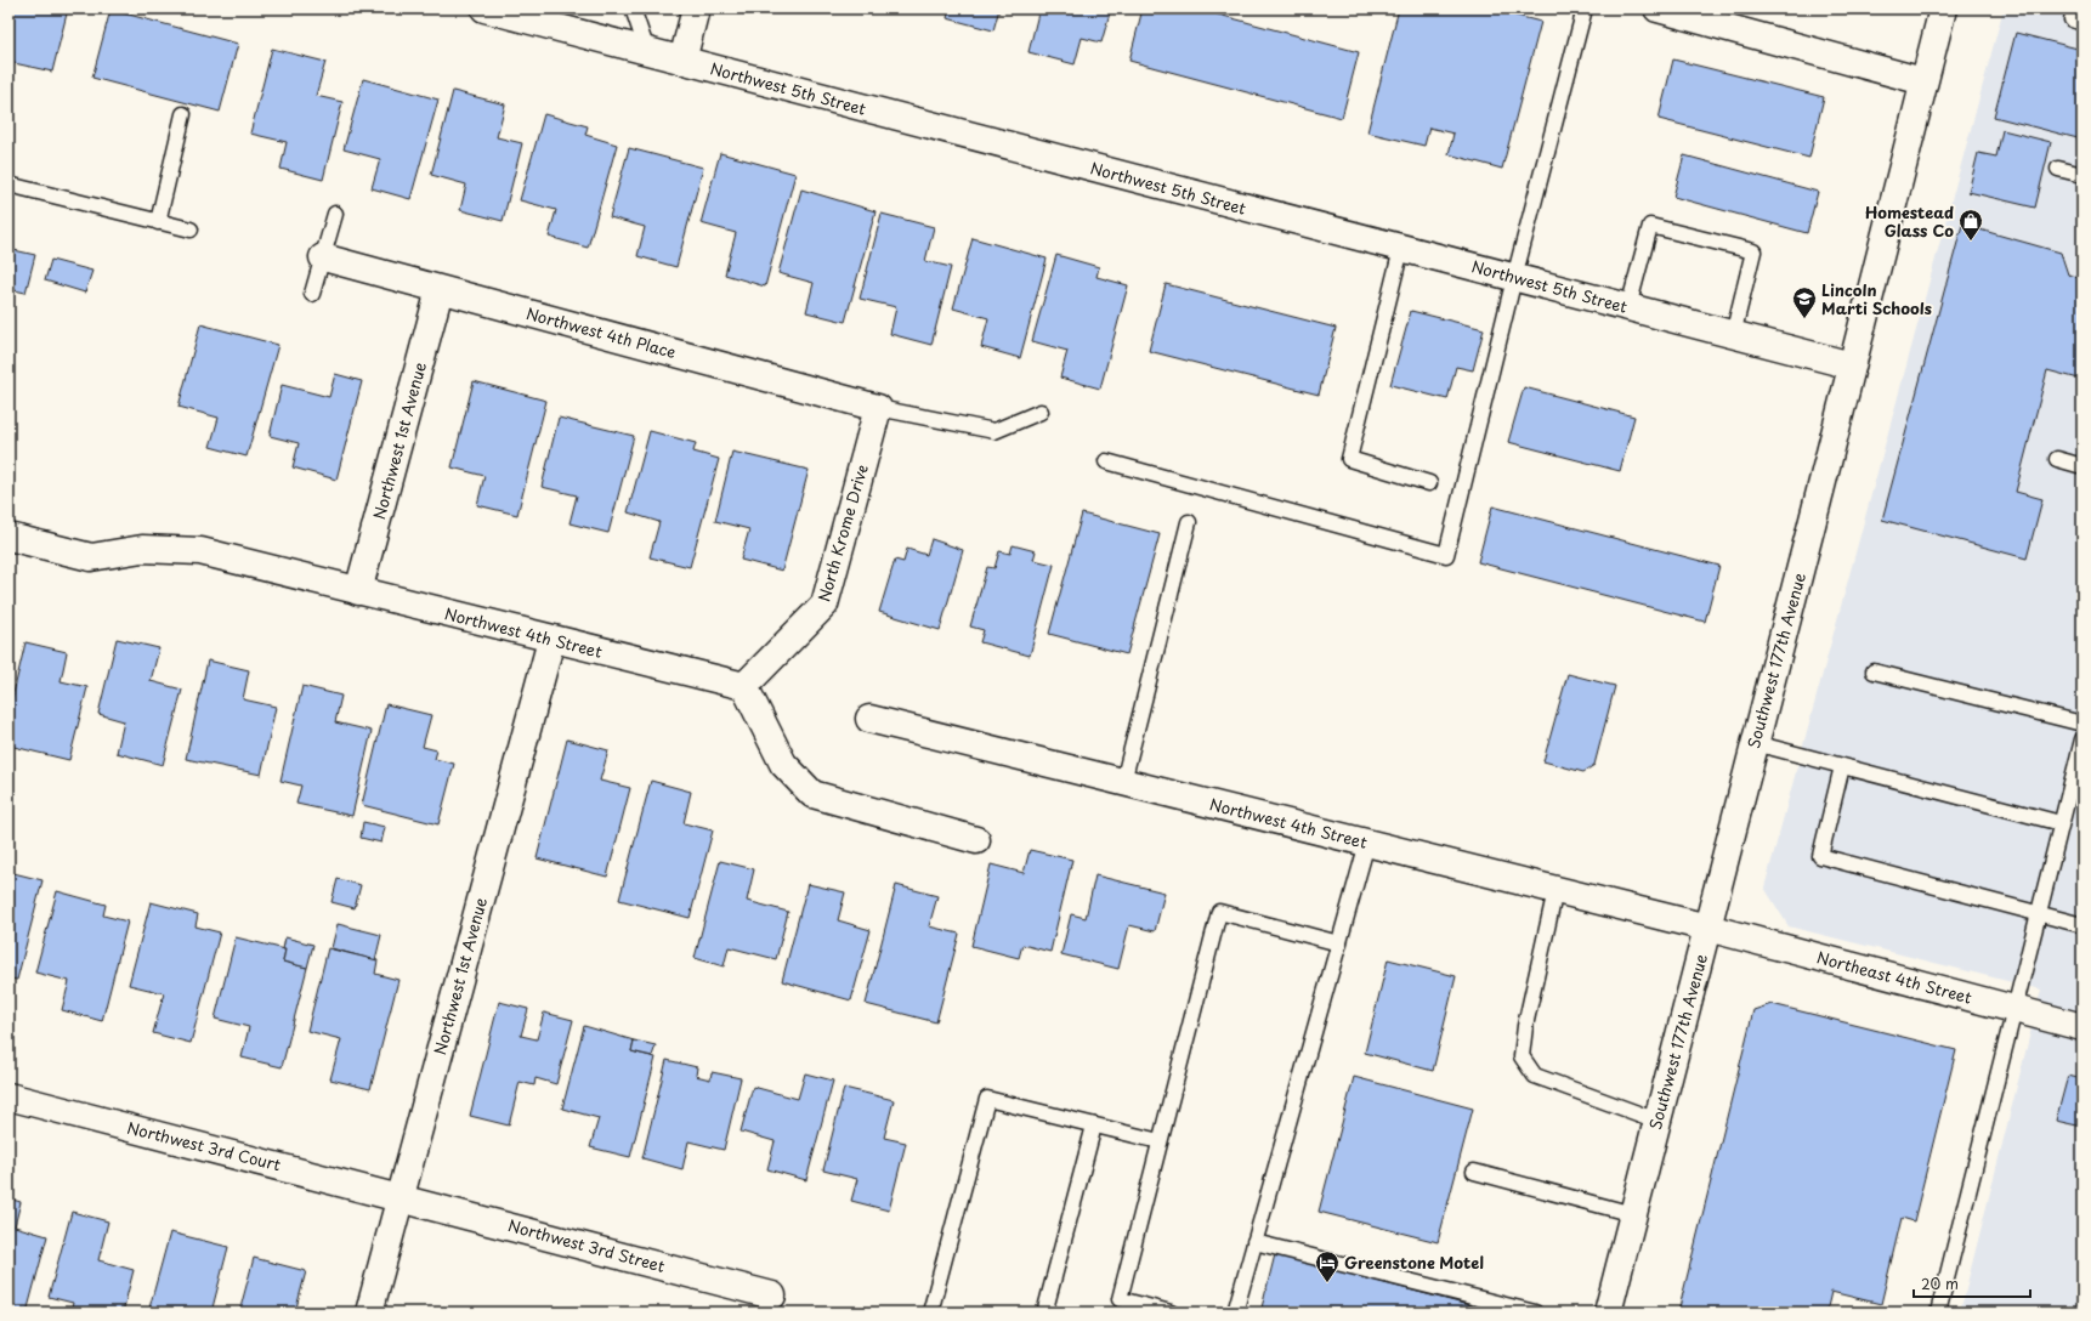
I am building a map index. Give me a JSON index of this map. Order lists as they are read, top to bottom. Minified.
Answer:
{"streets":{"street":["Northwest 5th Street","Northwest 4th Place","Northwest 1st Avenue","North Krome Drive","Northwest 4th Street","Southwest 177th Avenue","Northeast 4th Street","Northwest 3rd Court","Northwest 3rd Street"]},"crossings":[["Northwest 5th Street","Southwest 177th Avenue"],["Northwest 4th Place","Northwest 1st Avenue"],["Northwest 4th Place","North Krome Drive"],["Northwest 1st Avenue","Northwest 4th Street"],["Northwest 1st Avenue","Northwest 3rd Court"],["Northwest 1st Avenue","Northwest 3rd Street"],["North Krome Drive","Northwest 4th Street"],["Northwest 4th Street","Southwest 177th Avenue"],["Northwest 4th Street","Northeast 4th Street"],["Southwest 177th Avenue","Northeast 4th Street"],["Northwest 3rd Court","Northwest 3rd Street"]],"places":{"shop":["Homestead Glass Co"],"school or university":["Lincoln Marti Schools"],"hotel":["Greenstone Motel"]},"scale_bar":"20 m"}
